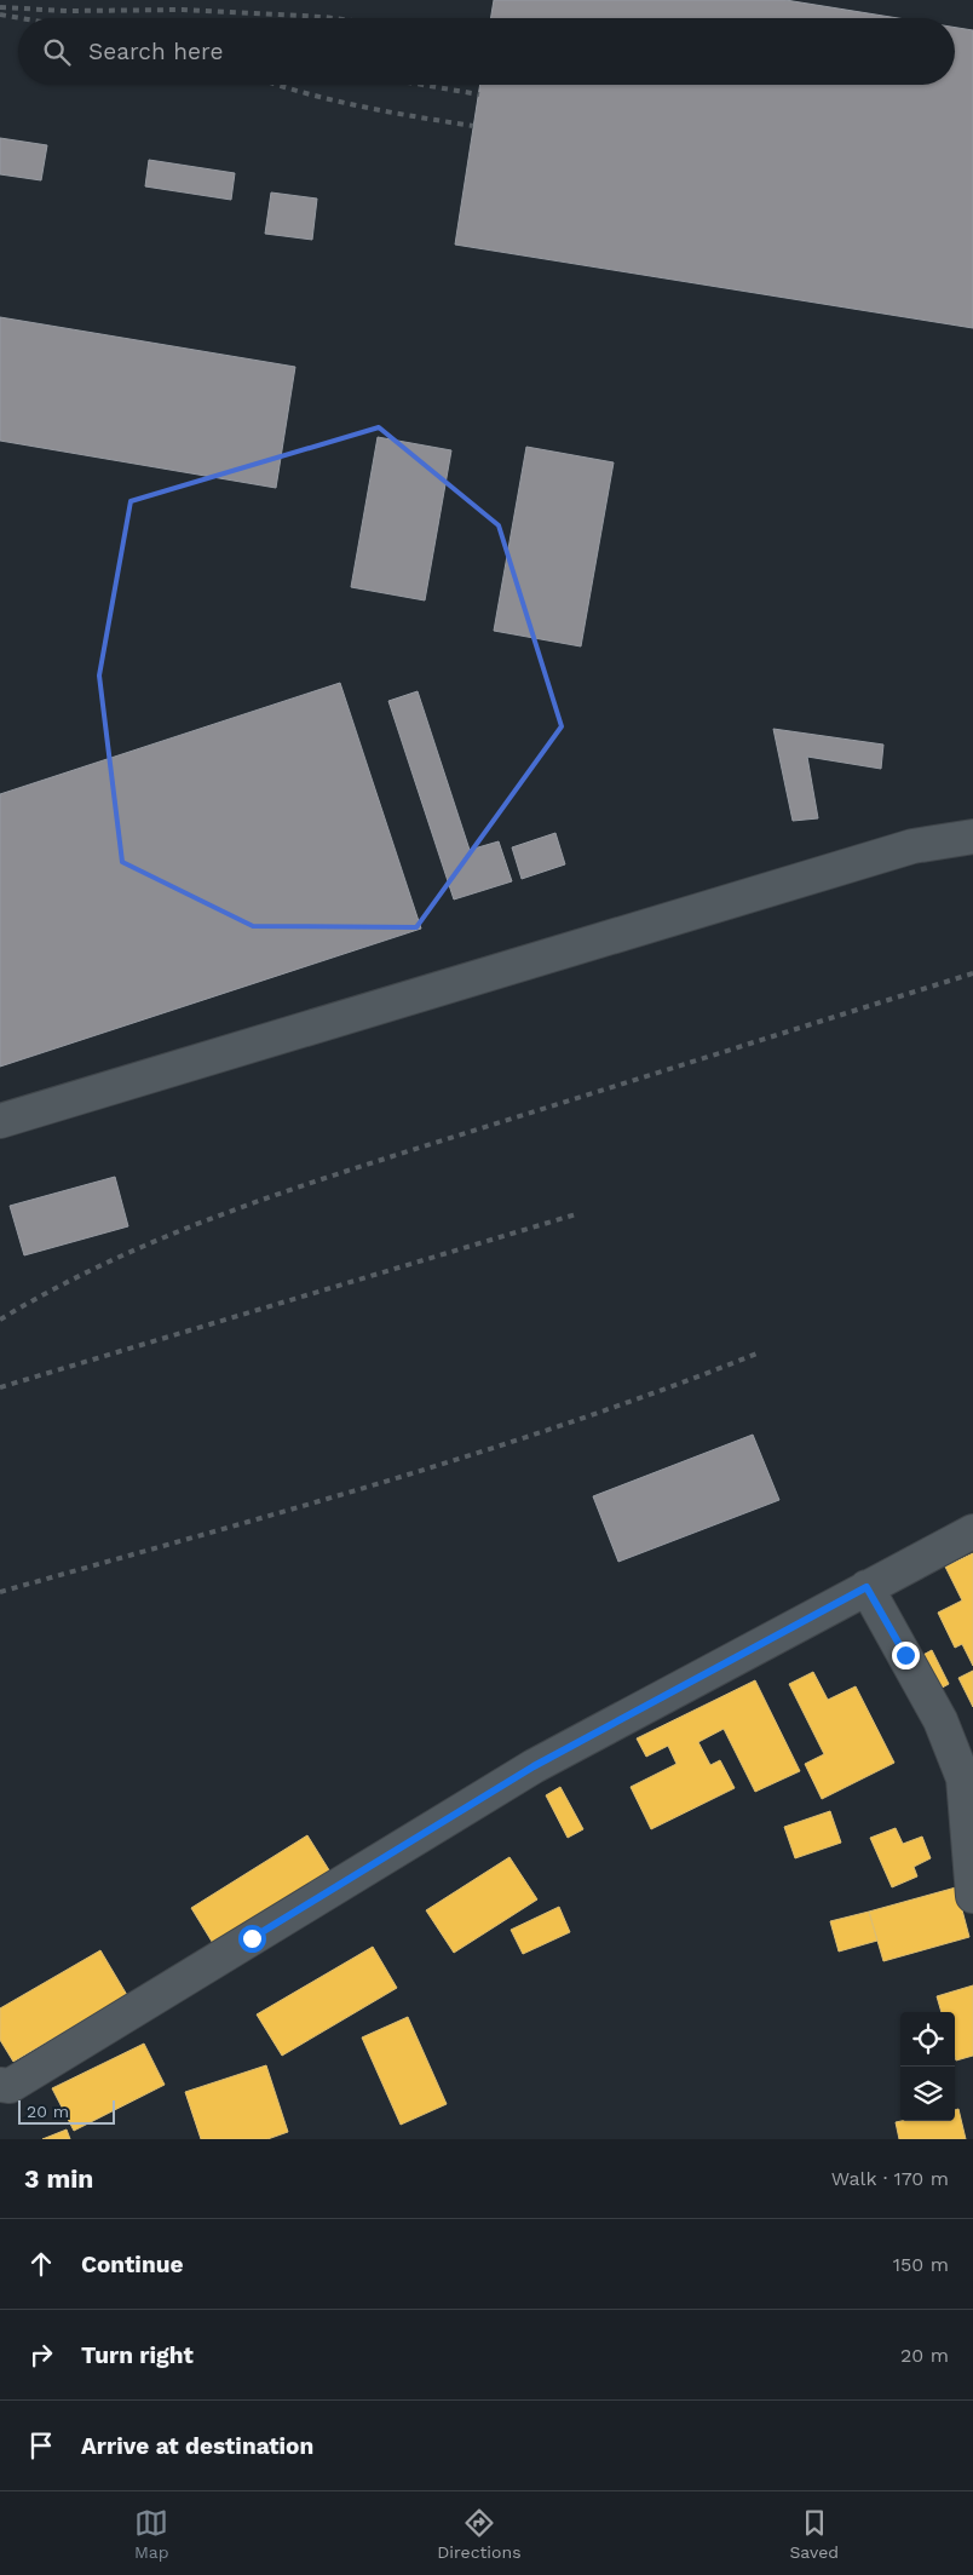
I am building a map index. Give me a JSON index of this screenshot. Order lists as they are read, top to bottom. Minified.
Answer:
{"scale_bar":"20 m","page":{"search":"Search here","scale":"20 m","heading":["3 min","Walk · 170 m"],"list":[["Continue","150 m"],["Turn right","20 m"],"Arrive at destination"],"nav":["Map","Directions","Saved"]}}
